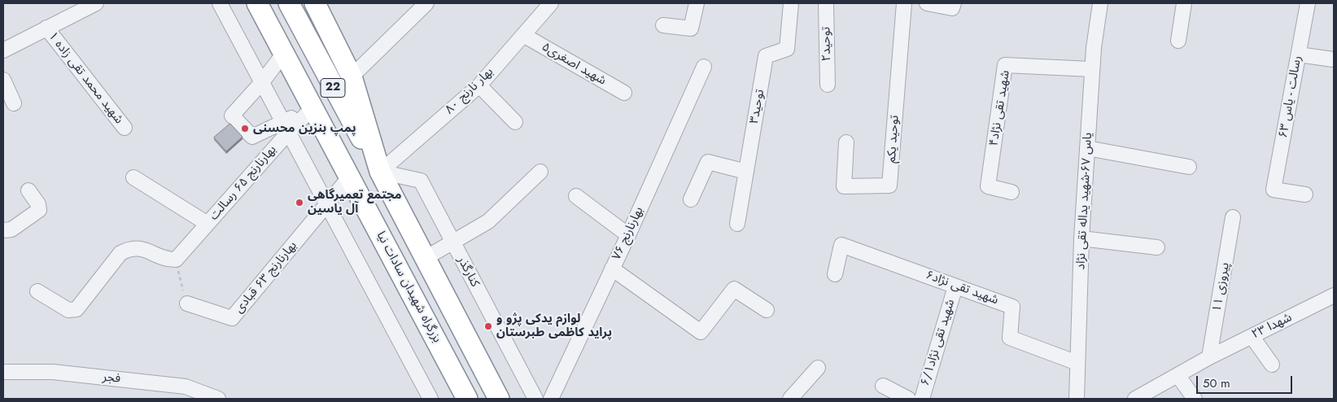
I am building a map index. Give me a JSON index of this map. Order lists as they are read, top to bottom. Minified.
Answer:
{"streets":{"highway":["22","بزرگراه شهیدان سادات نیا"],"street":["توحید۲","شهید اصغری۵","شهید محمد تقی زاده ۱","بهار نارنج ۸۰","رسالت - یاس ۶۳","توحید۳","شهید تقی نژاد۴","توحید یکم","بهارنارنج ۶۵ رسالت","یاس ۶۷-شهید یداله تقی نژاد","بهارنارنج ۷۶","کنارگذر","بهارنارنج ۶۳ قبادی","پیروزی ۱۱","شهید تقی نژاد۶","شهدا ۲۳","شهید تقی نژاد۶/۱","فجر"]},"crossings":[["شهید اصغری۵","بهار نارنج ۸۰"],["22","بهار نارنج ۸۰"],["22","کنارگذر"],["بهار نارنج ۸۰","کنارگذر"],["شهید تقی نژاد۴","یاس ۶۷-شهید یداله تقی نژاد"],["بهارنارنج ۶۵ رسالت","بزرگراه شهیدان سادات نیا"],["یاس ۶۷-شهید یداله تقی نژاد","شهید تقی نژاد۶"],["پیروزی ۱۱","شهدا ۲۳"],["شهید تقی نژاد۶","شهید تقی نژاد۶/۱"]],"places":["پمپ بنزین محسنی","مجتمع تعمیرگاهی آل یاسین","لوازم یدکی پژو و پراید کاظمی طبرستان"],"scale_bar":"50 m"}
